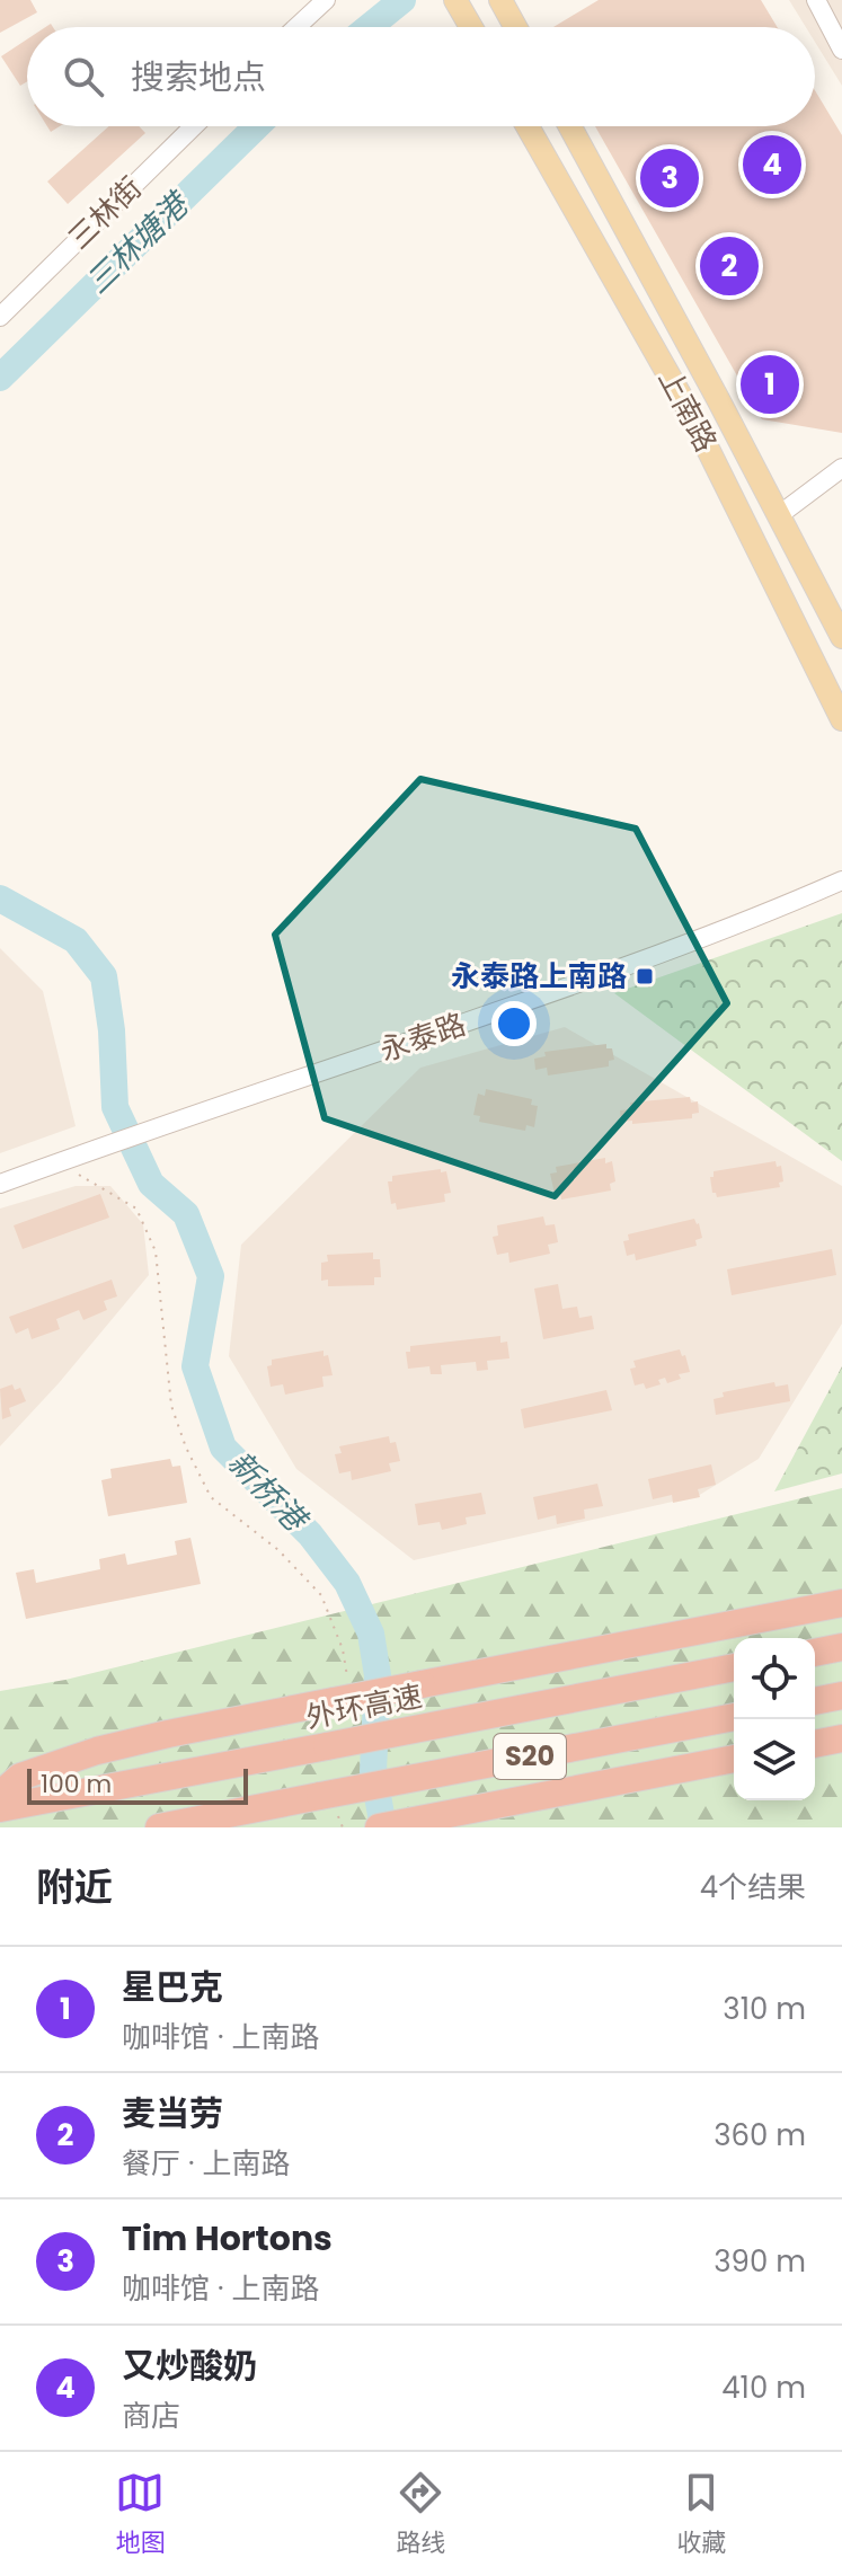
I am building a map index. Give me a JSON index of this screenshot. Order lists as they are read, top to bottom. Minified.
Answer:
{"streets":{"highway":["外环高速","S20"],"main road":["上南路"],"street":["三林街","永泰路"]},"water":["三林塘港","新桥港"],"places":{"transit":["永泰路上南路"]},"scale_bar":"100 m","page":{"search":"搜索地点","pins":["4","3","2","1"],"scale":"100 m","heading":["附近","4个结果"],"list":[{"mark":"1","name":"星巴克","note":"咖啡馆 · 上南路","value":"310 m"},{"mark":"2","name":"麦当劳","note":"餐厅 · 上南路","value":"360 m"},{"mark":"3","name":"Tim Hortons","note":"咖啡馆 · 上南路","value":"390 m"},{"mark":"4","name":"又炒酸奶","note":"商店","value":"410 m"}],"nav":["地图","路线","收藏"]}}
